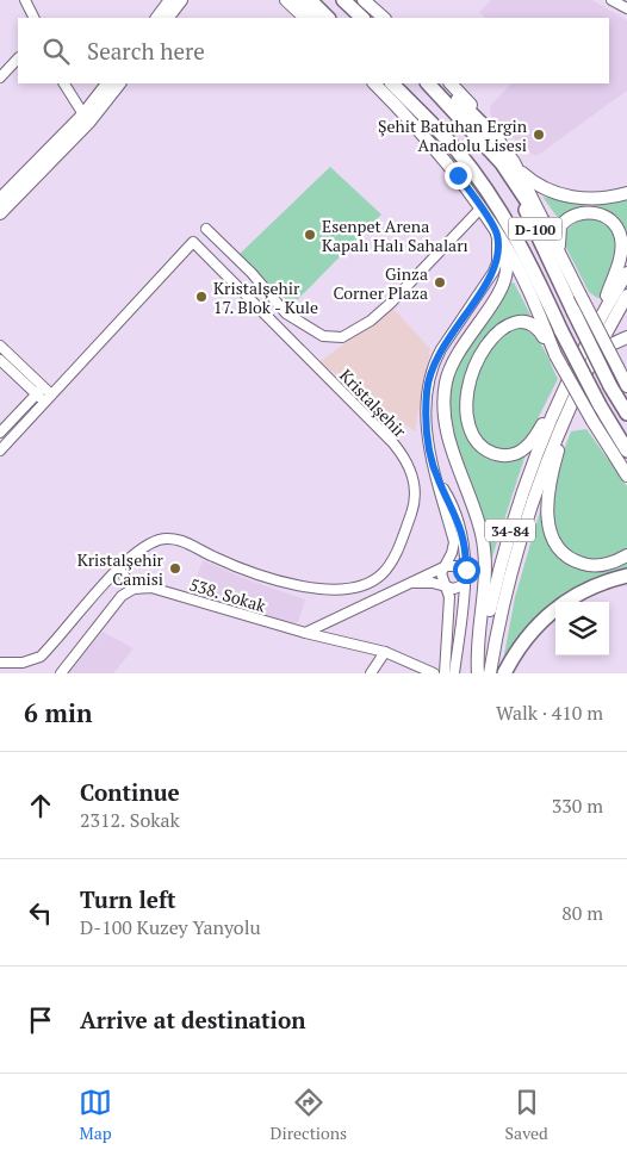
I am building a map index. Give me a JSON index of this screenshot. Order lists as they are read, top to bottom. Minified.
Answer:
{"streets":{"highway":["D-100"],"main road":["34-84"],"street":["Kristalşehir","538. Sokak"]},"places":["Şehit Batuhan Ergin Anadolu Lisesi","Esenpet Arena Kapalı Halı Sahaları","Ginza Corner Plaza","Kristalşehir 17. Blok - Kule","Kristalşehir Camisi"],"page":{"search":"Search here","heading":["6 min","Walk · 410 m"],"list":[["Continue","2312. Sokak","330 m"],["Turn left","D-100 Kuzey Yanyolu","80 m"],"Arrive at destination"],"nav":["Map","Directions","Saved"]}}
